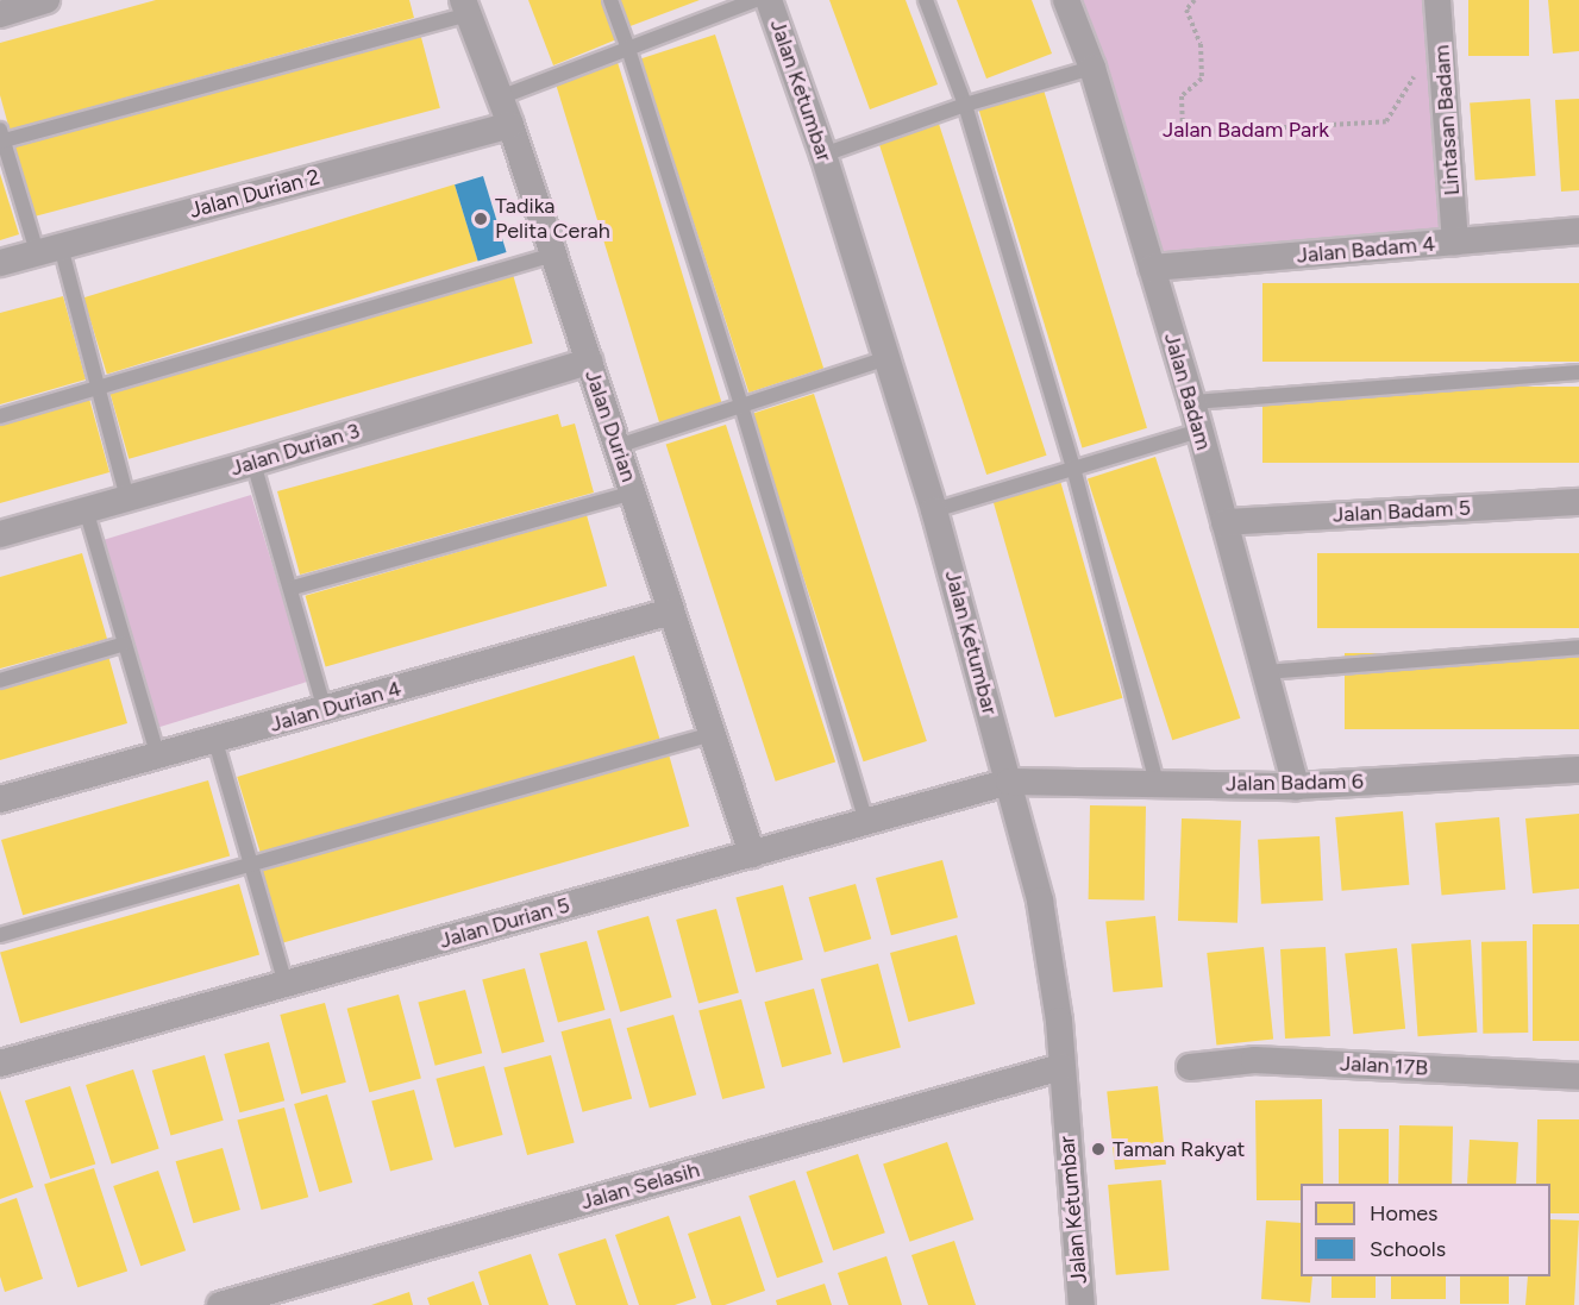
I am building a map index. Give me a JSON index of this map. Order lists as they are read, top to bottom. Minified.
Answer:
{"streets":{"street":["Jalan Ketumbar","Lintasan Badam","Jalan Durian 2","Jalan Badam 4","Jalan Badam","Jalan Durian","Jalan Durian 3","Jalan Badam 5","Jalan Durian 4","Jalan Badam 6","Jalan Durian 5","Jalan 17B","Jalan Selasih"]},"crossings":[["Jalan Ketumbar","Jalan Badam 6"],["Jalan Ketumbar","Jalan Durian 5"],["Jalan Ketumbar","Jalan Selasih"],["Lintasan Badam","Jalan Badam 4"],["Jalan Durian 2","Jalan Durian"],["Jalan Badam 4","Jalan Badam"],["Jalan Badam","Jalan Badam 5"],["Jalan Badam","Jalan Badam 6"],["Jalan Durian","Jalan Durian 3"],["Jalan Durian","Jalan Durian 4"],["Jalan Durian","Jalan Durian 5"],["Jalan Badam 6","Jalan Durian 5"]],"parks":["Jalan Badam Park"],"places":["Tadika Pelita Cerah","Taman Rakyat"],"legend":["Homes","Schools"]}
